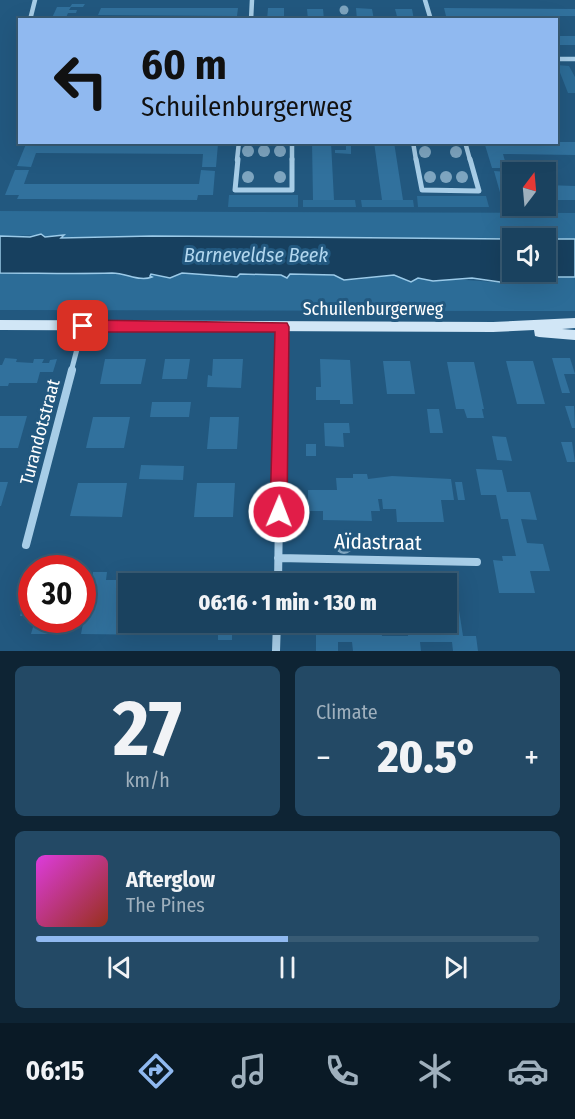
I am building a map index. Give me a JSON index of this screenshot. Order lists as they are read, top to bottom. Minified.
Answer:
{"streets":{"street":["Schuilenburgerweg","Turandotstraat","Aïdastraat"]},"crossings":[["Schuilenburgerweg","Turandotstraat"]],"water":["Barneveldse Beek"],"north":"top","page":{"turn":["60 m","Schuilenburgerweg"],"limit":"30","trip":"06:16 · 1 min · 130 m","tile":[["27","km/h"],"Climate"],"heat":["−","20.5°","+"],"song":["Afterglow","The Pines"],"tabs":"06:15"}}
